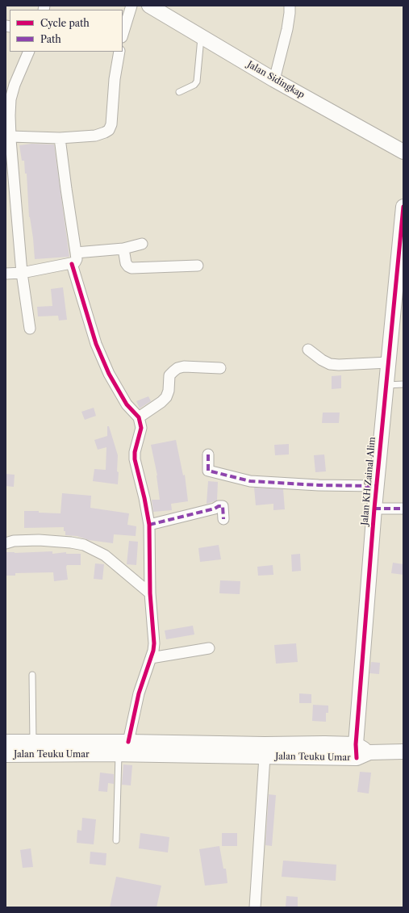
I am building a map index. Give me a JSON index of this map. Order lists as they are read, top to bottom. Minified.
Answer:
{"streets":{"street":["Jalan Sidingkap","Jalan KH Zainal Alim","Jalan Teuku Umar"]},"crossings":[["Jalan KH Zainal Alim","Jalan Teuku Umar"]],"legend":["Cycle path","Path"]}
